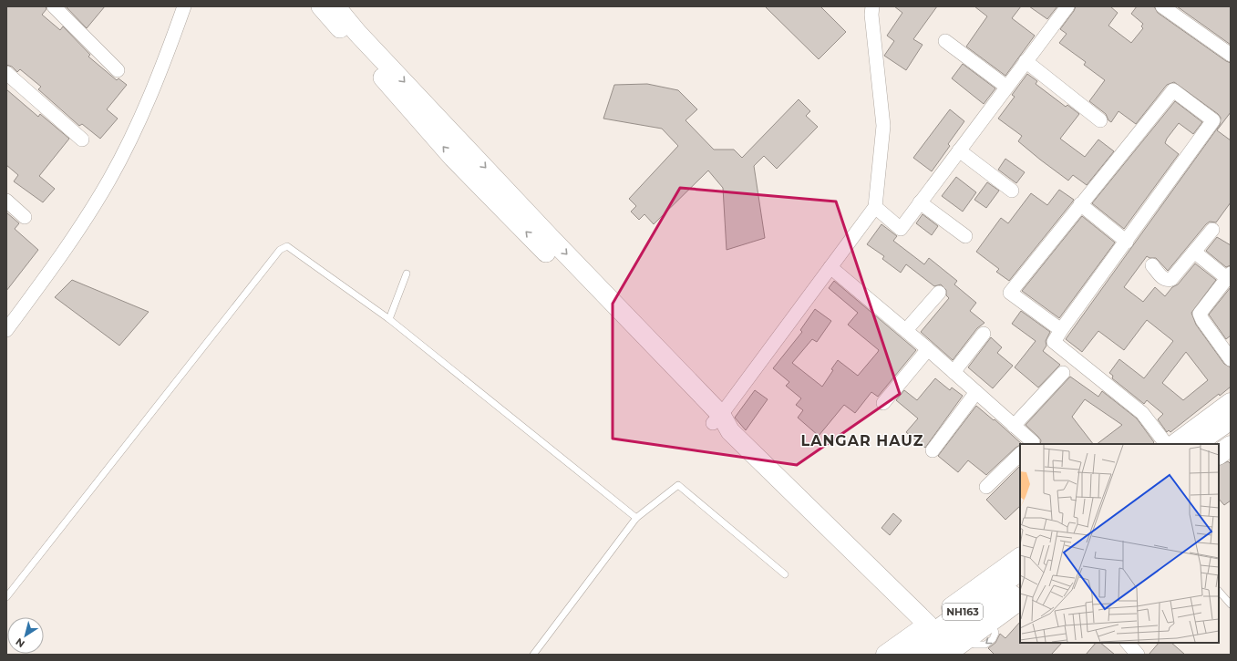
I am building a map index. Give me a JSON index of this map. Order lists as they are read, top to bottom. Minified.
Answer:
{"streets":{"main road":["NH163"]},"districts":["LANGAR HAUZ"],"north":"bottom left"}
